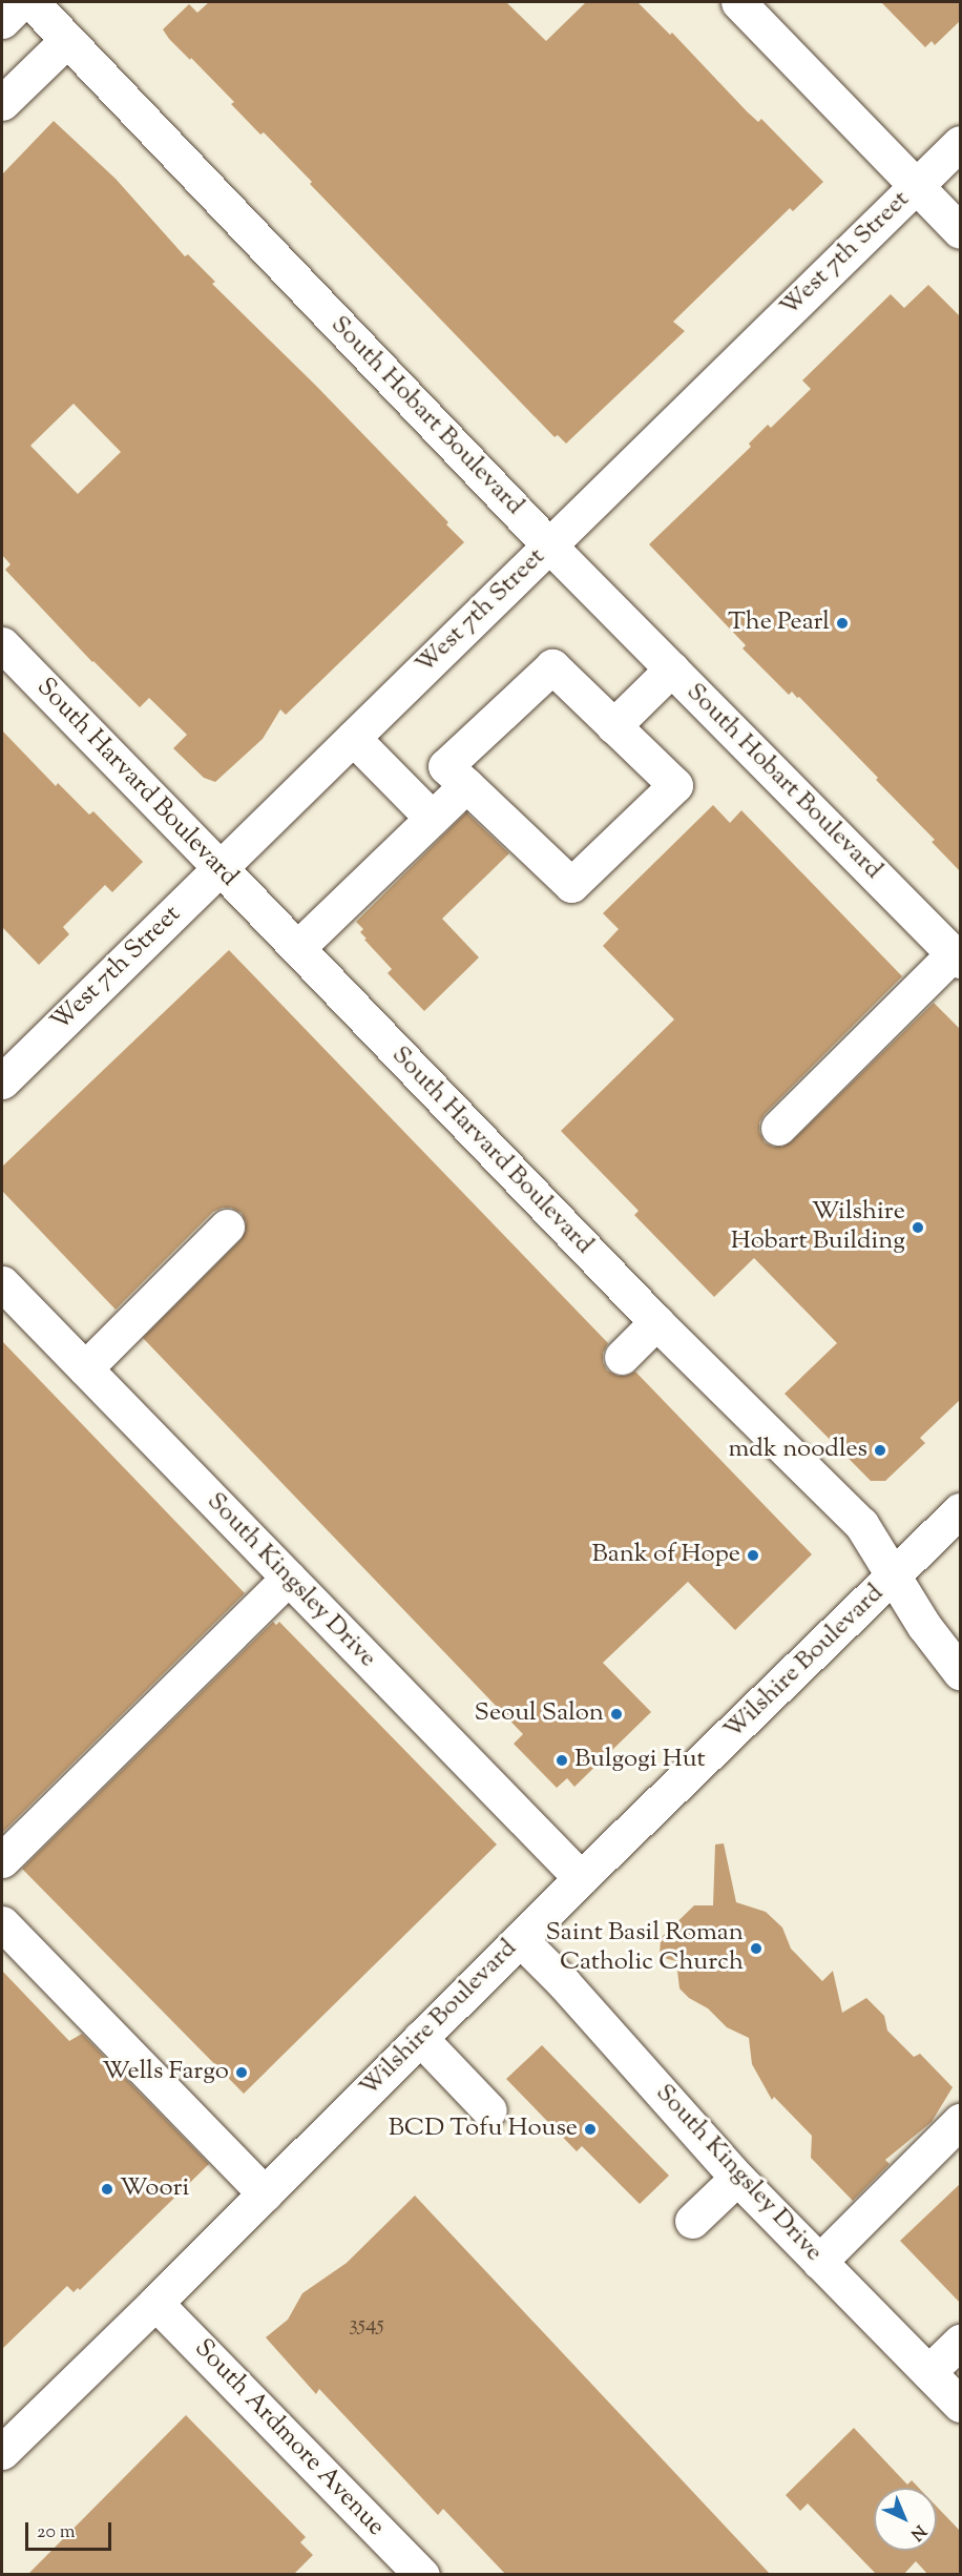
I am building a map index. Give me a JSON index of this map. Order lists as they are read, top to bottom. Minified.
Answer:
{"streets":{"street":["West 7th Street","South Hobart Boulevard","South Harvard Boulevard","South Kingsley Drive","Wilshire Boulevard","South Ardmore Avenue"]},"crossings":[["West 7th Street","South Hobart Boulevard"],["West 7th Street","South Harvard Boulevard"],["South Harvard Boulevard","Wilshire Boulevard"],["South Kingsley Drive","Wilshire Boulevard"],["Wilshire Boulevard","South Ardmore Avenue"]],"places":["The Pearl","Wilshire Hobart Building","mdk noodles","Bank of Hope","Seoul Salon","Bulgogi Hut","Saint Basil Roman Catholic Church","Wells Fargo","BCD Tofu House","Woori"],"house_numbers":["3545"],"scale_bar":"20 m","north":"bottom right"}
